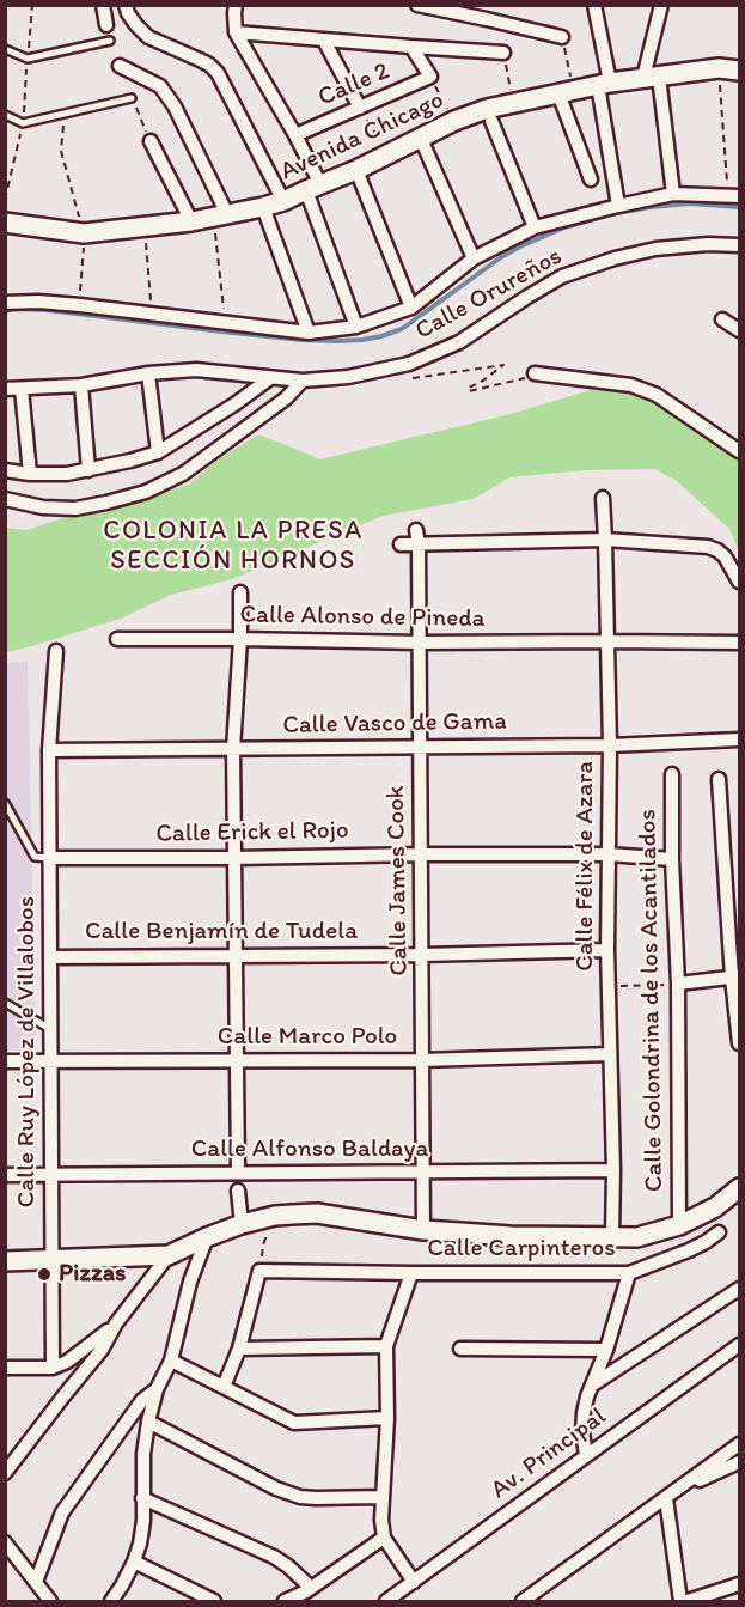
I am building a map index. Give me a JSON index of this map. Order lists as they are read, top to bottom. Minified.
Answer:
{"streets":{"street":["Calle 2","Avenida Chicago","Calle Orureños","Calle Alonso de Pineda","Calle Vasco de Gama","Calle Erick el Rojo","Calle Félix de Azara","Calle James Cook","Calle Benjamín de Tudela","Calle Golondrina de los Acantilados","Calle Marco Polo","Calle Ruy López de Villalobos","Calle Alfonso Baldaya","Calle Carpinteros","Av. Principal"]},"crossings":[["Calle Alonso de Pineda","Calle Félix de Azara"],["Calle Alonso de Pineda","Calle James Cook"],["Calle Vasco de Gama","Calle Félix de Azara"],["Calle Vasco de Gama","Calle James Cook"],["Calle Vasco de Gama","Calle Ruy López de Villalobos"],["Calle Erick el Rojo","Calle Félix de Azara"],["Calle Erick el Rojo","Calle James Cook"],["Calle Erick el Rojo","Calle Golondrina de los Acantilados"],["Calle Erick el Rojo","Calle Ruy López de Villalobos"],["Calle Félix de Azara","Calle Benjamín de Tudela"],["Calle Félix de Azara","Calle Marco Polo"],["Calle Félix de Azara","Calle Alfonso Baldaya"],["Calle James Cook","Calle Benjamín de Tudela"],["Calle James Cook","Calle Marco Polo"],["Calle James Cook","Calle Alfonso Baldaya"],["Calle Benjamín de Tudela","Calle Ruy López de Villalobos"],["Calle Marco Polo","Calle Ruy López de Villalobos"],["Calle Ruy López de Villalobos","Calle Alfonso Baldaya"]],"districts":["COLONIA LA PRESA SECCIÓN HORNOS"],"places":["Pizzas"]}
